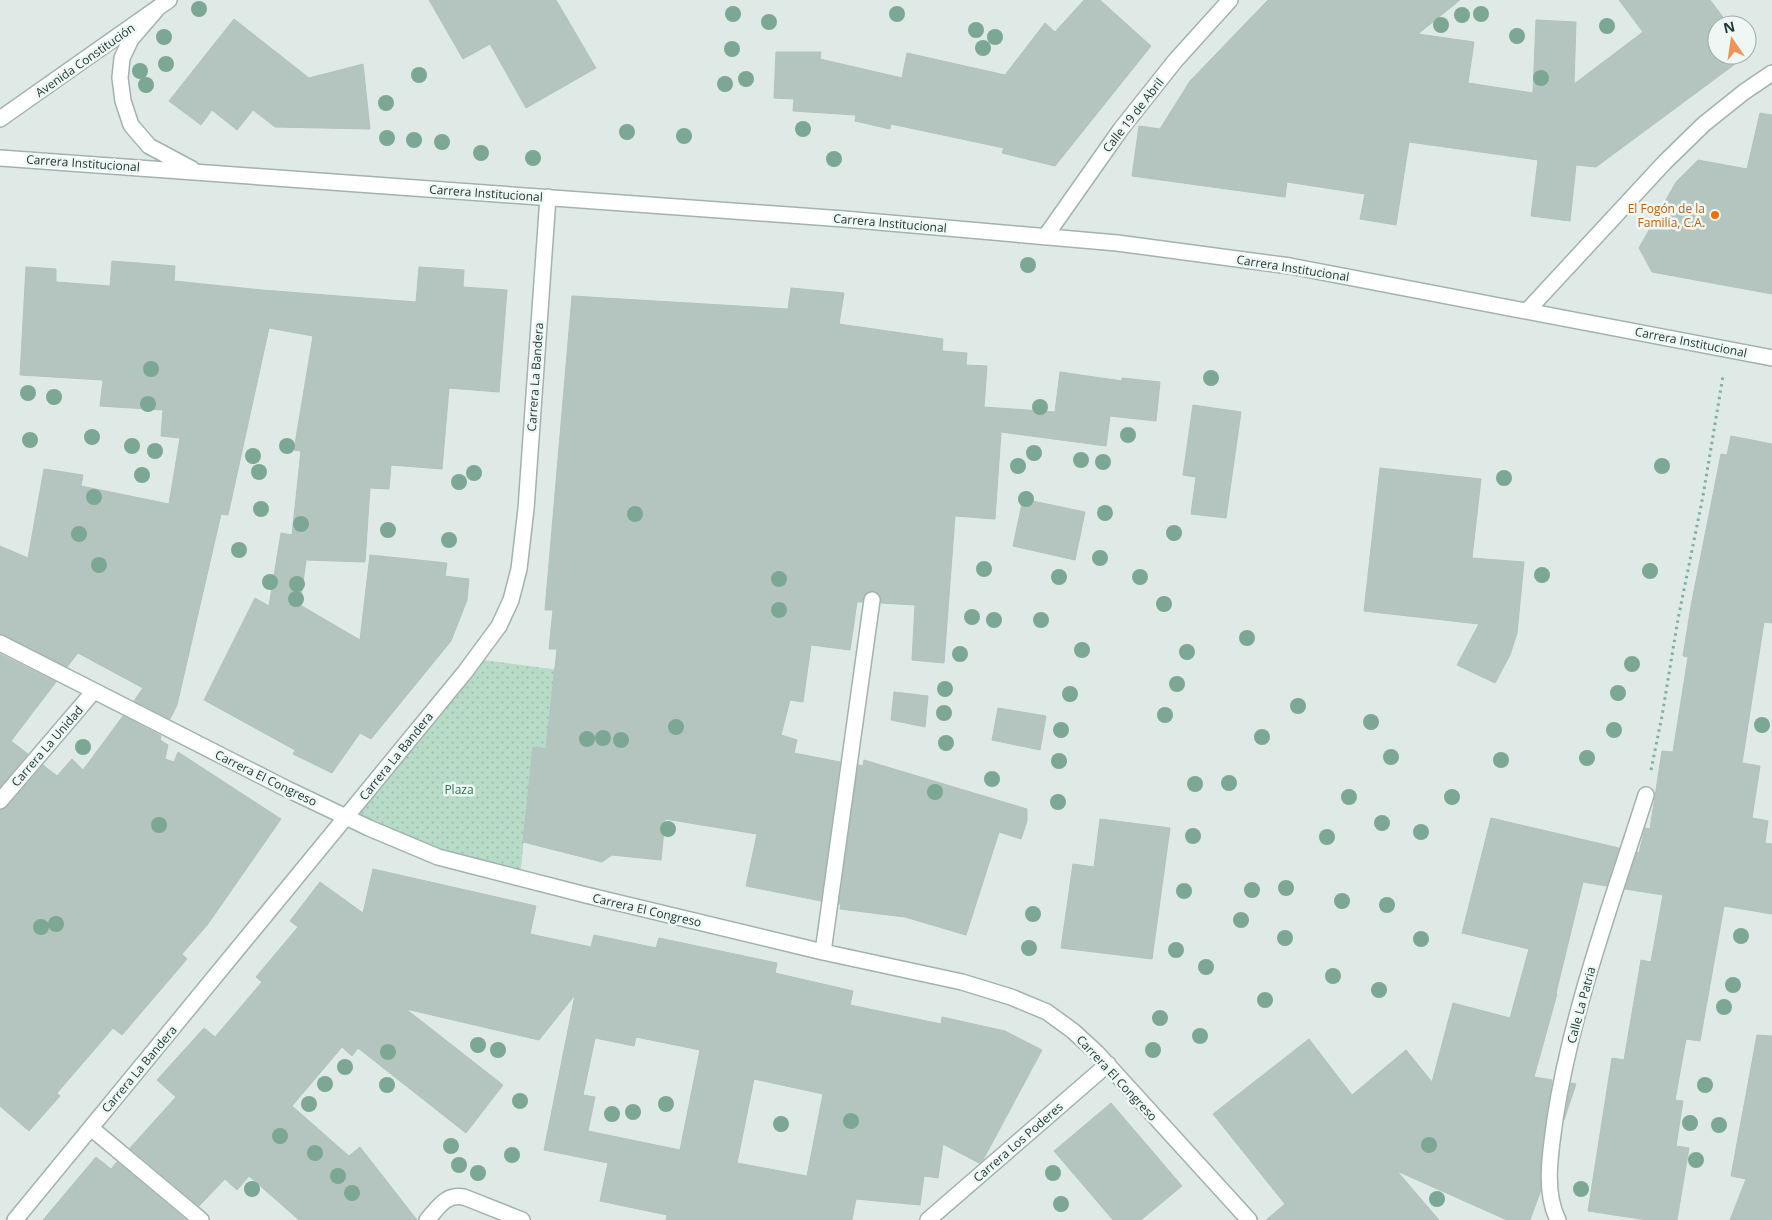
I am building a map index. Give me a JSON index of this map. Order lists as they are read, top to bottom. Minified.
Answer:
{"streets":{"street":["Avenida Constitución","Calle 19 de Abril","Carrera Institucional","Carrera La Bandera","Carrera La Unidad","Carrera El Congreso","Calle La Patria","Carrera Los Poderes"]},"crossings":[["Calle 19 de Abril","Carrera Institucional"],["Carrera Institucional","Carrera La Bandera"],["Carrera La Bandera","Carrera El Congreso"],["Carrera La Unidad","Carrera El Congreso"],["Carrera El Congreso","Carrera Los Poderes"]],"parks":["Plaza"],"places":["El Fogón de la Familia, C.A."],"north":"top"}
